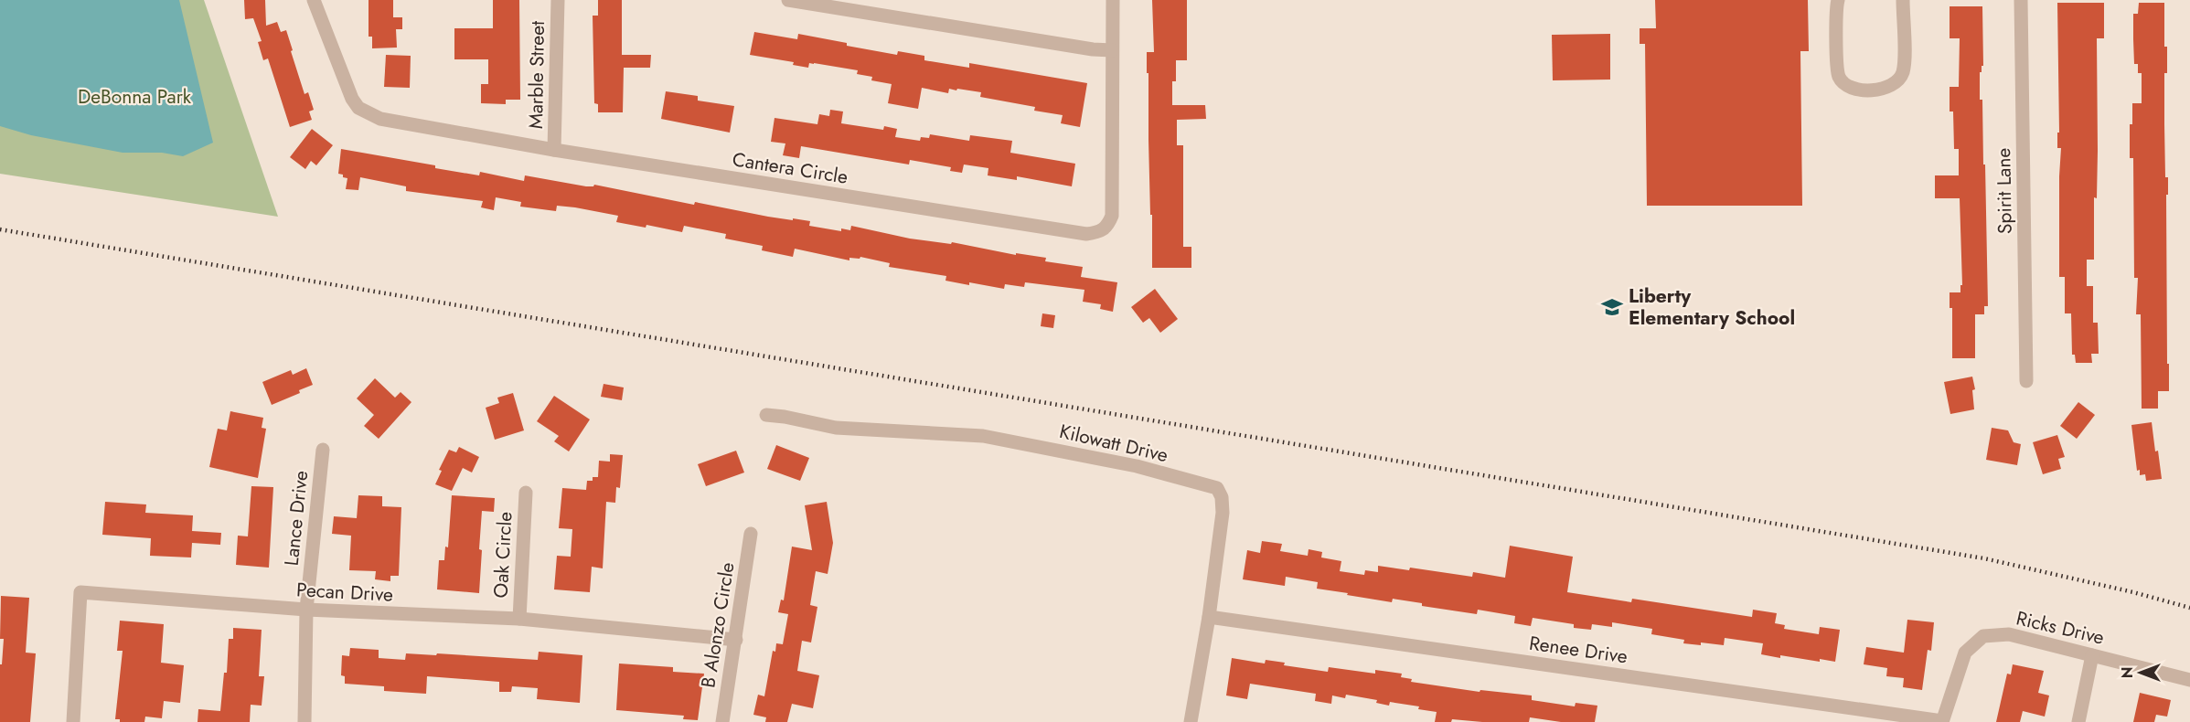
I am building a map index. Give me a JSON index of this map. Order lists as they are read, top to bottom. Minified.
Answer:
{"streets":{"street":["Marble Street","Cantera Circle","Spirit Lane","Kilowatt Drive","Lance Drive","Oak Circle","Pecan Drive","B Alonzo Circle","Ricks Drive","Renee Drive"]},"crossings":[["Marble Street","Cantera Circle"],["Kilowatt Drive","Renee Drive"],["Lance Drive","Pecan Drive"],["Oak Circle","Pecan Drive"],["Pecan Drive","B Alonzo Circle"],["Ricks Drive","Renee Drive"]],"parks":["DeBonna Park"],"places":{"school or university":["Liberty Elementary School"]},"north":"left"}
